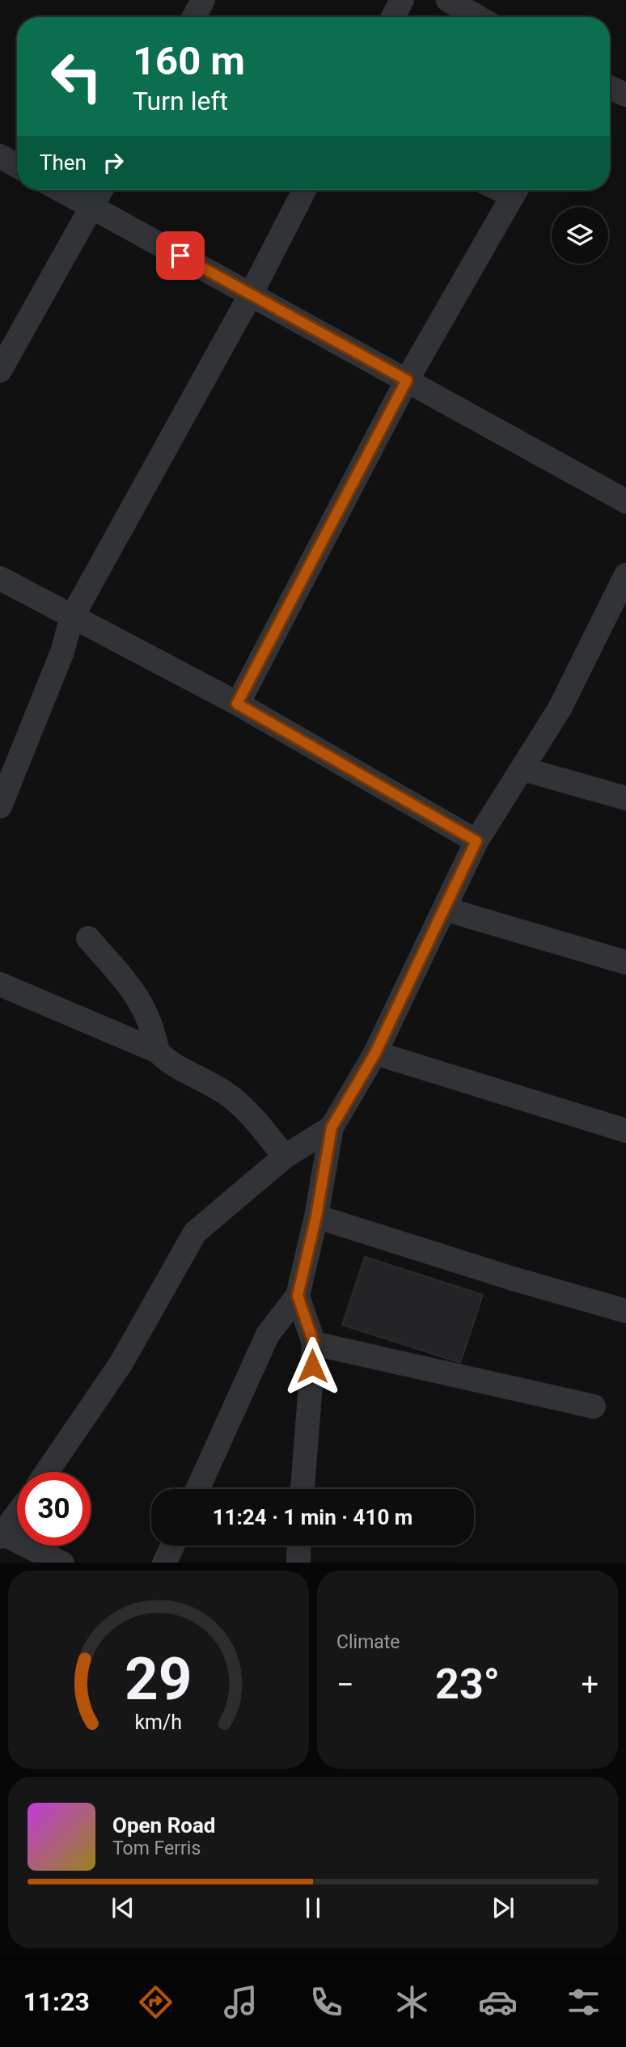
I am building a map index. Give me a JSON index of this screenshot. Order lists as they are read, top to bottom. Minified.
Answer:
{"page":{"turn":["160 m","Turn left"],"then":"Then","limit":"30","trip":"11:24 · 1 min · 410 m","tile":"Climate","heat":["−","23°","+"],"song":["Open Road","Tom Ferris"],"tabs":"11:23","gauge":["29","km/h"]}}
